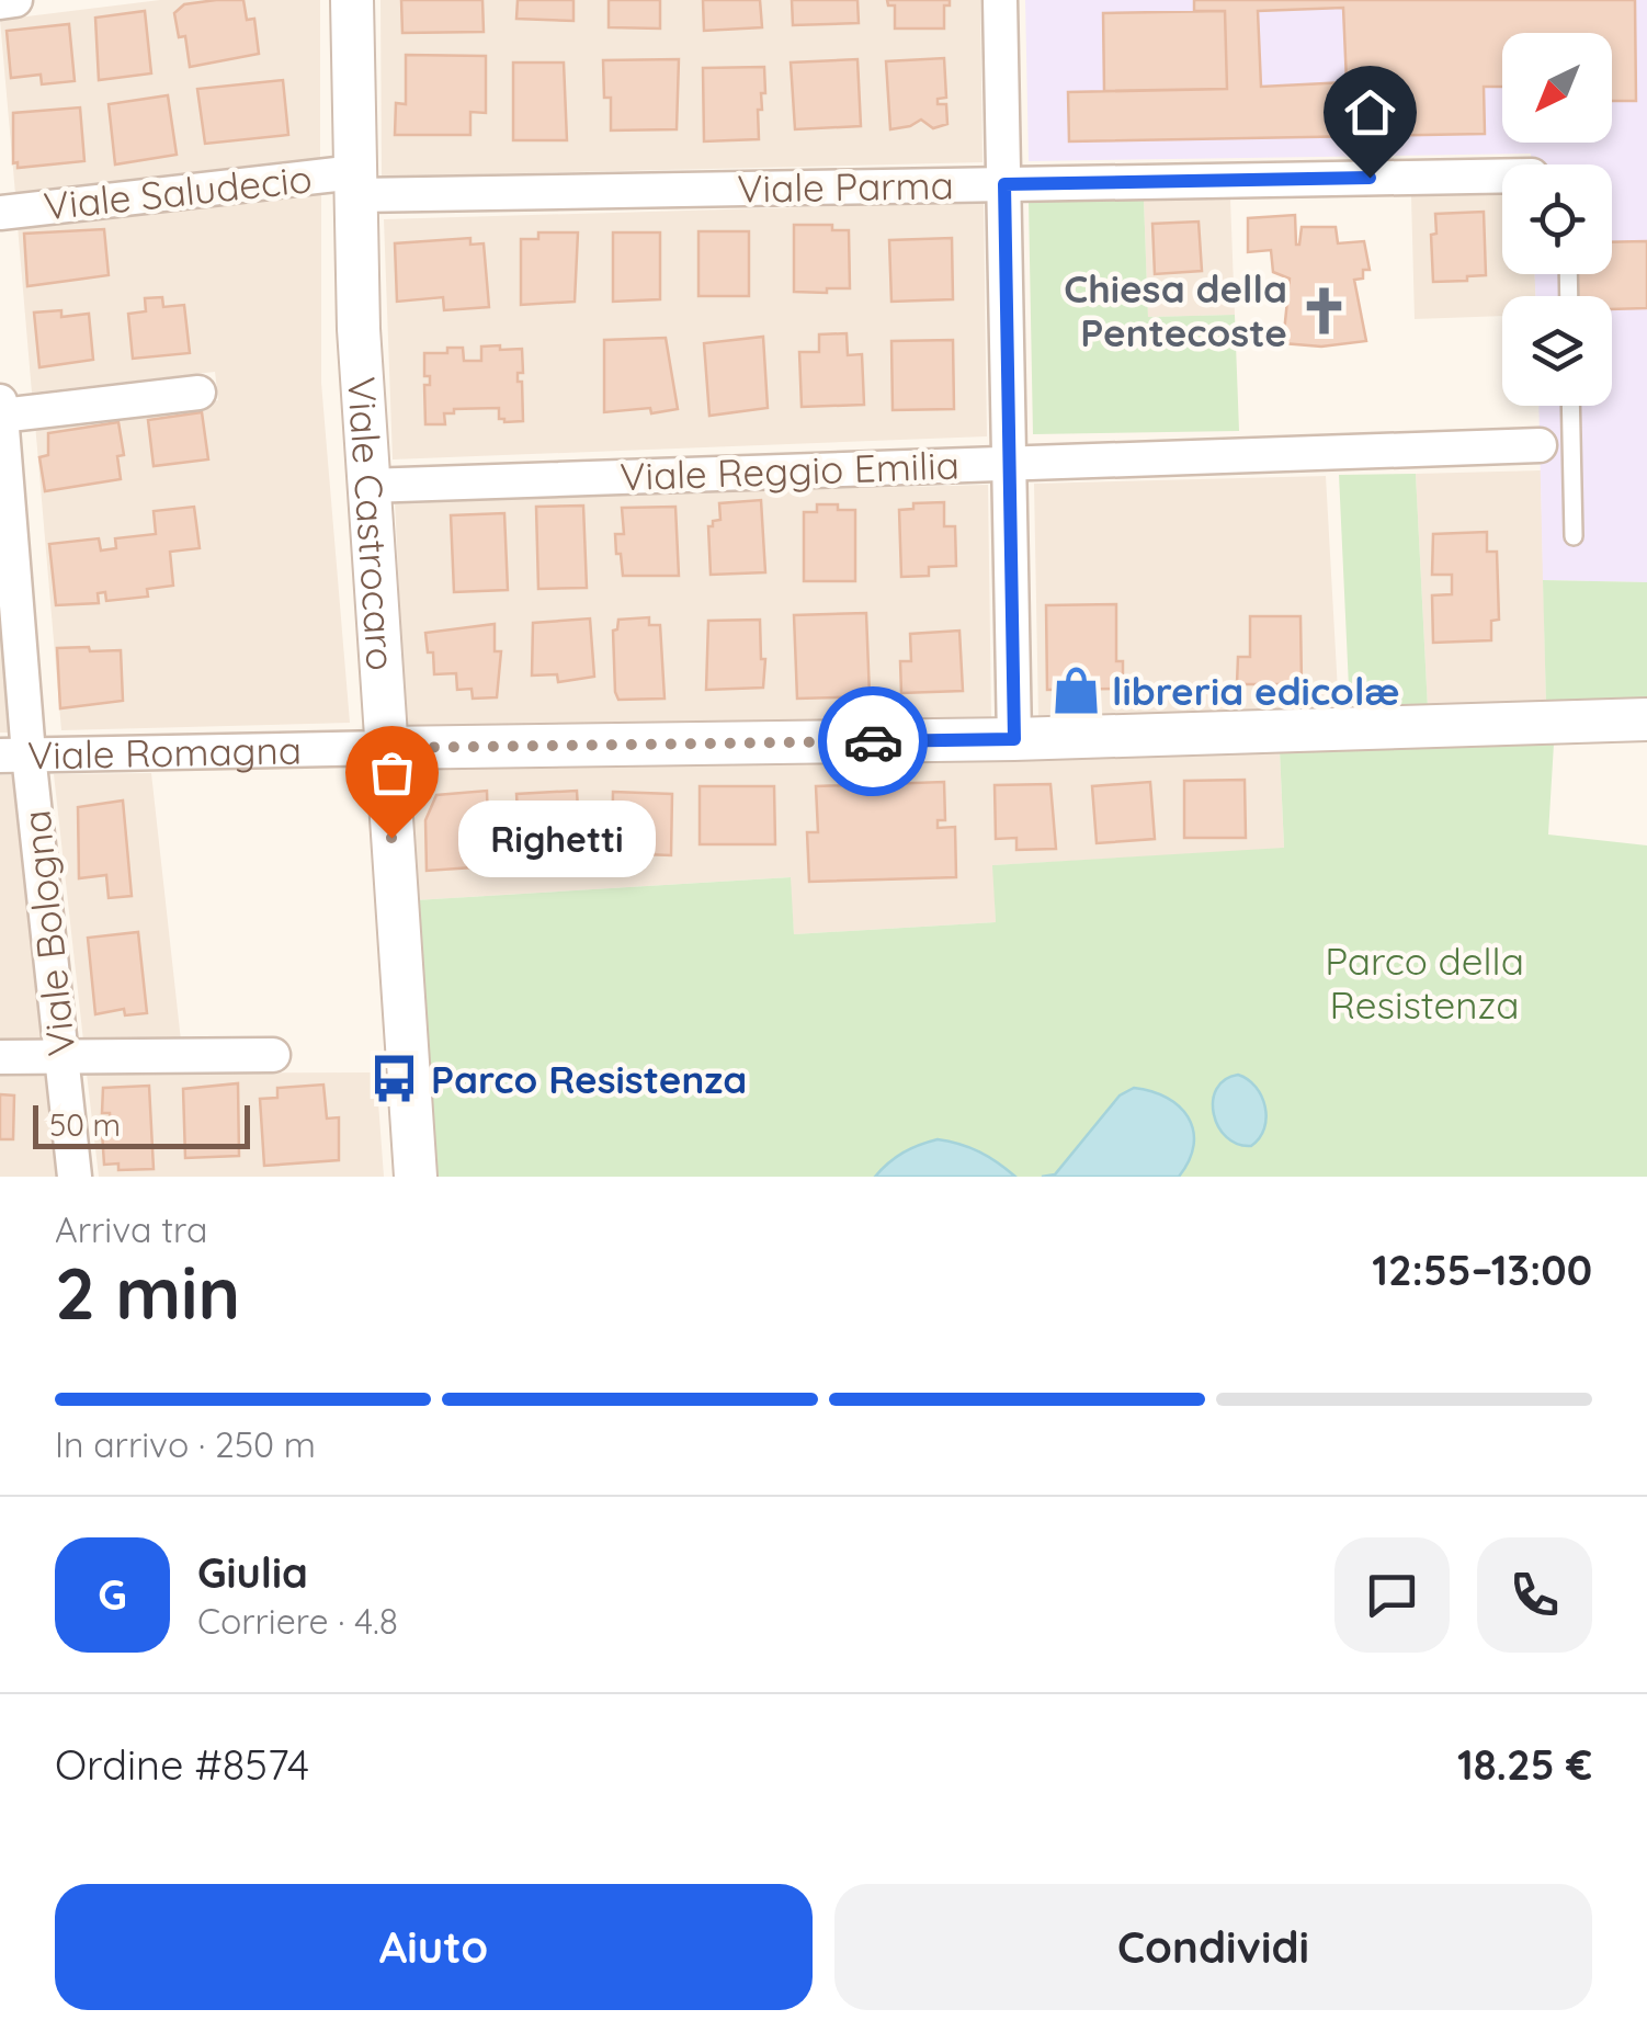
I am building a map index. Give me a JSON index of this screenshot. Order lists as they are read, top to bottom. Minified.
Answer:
{"streets":{"street":["Viale Parma","Viale Saludecio","Viale Reggio Emilia","Viale Castrocaro","Viale Romagna","Viale Bologna"]},"crossings":[["Viale Parma","Viale Saludecio"],["Viale Parma","Viale Castrocaro"],["Viale Saludecio","Viale Castrocaro"],["Viale Reggio Emilia","Viale Castrocaro"],["Viale Castrocaro","Viale Romagna"],["Viale Romagna","Viale Bologna"]],"parks":["Parco della Resistenza"],"places":{"church":["Chiesa della Pentecoste"],"shop":["libreria edicolæ"],"other":["Righetti"],"bus stop":["Parco Resistenza"]},"scale_bar":"50 m","north":"bottom left","page":{"bubble":"Righetti","scale":"50 m","heading":["2 min","Arriva tra","12:55–13:00"],"panel":["Giulia","Corriere · 4.8","Ordine #8574","18.25 €"],"bar":"In arrivo · 250 m","round":"G","buttons":["Aiuto","Condividi"]}}
